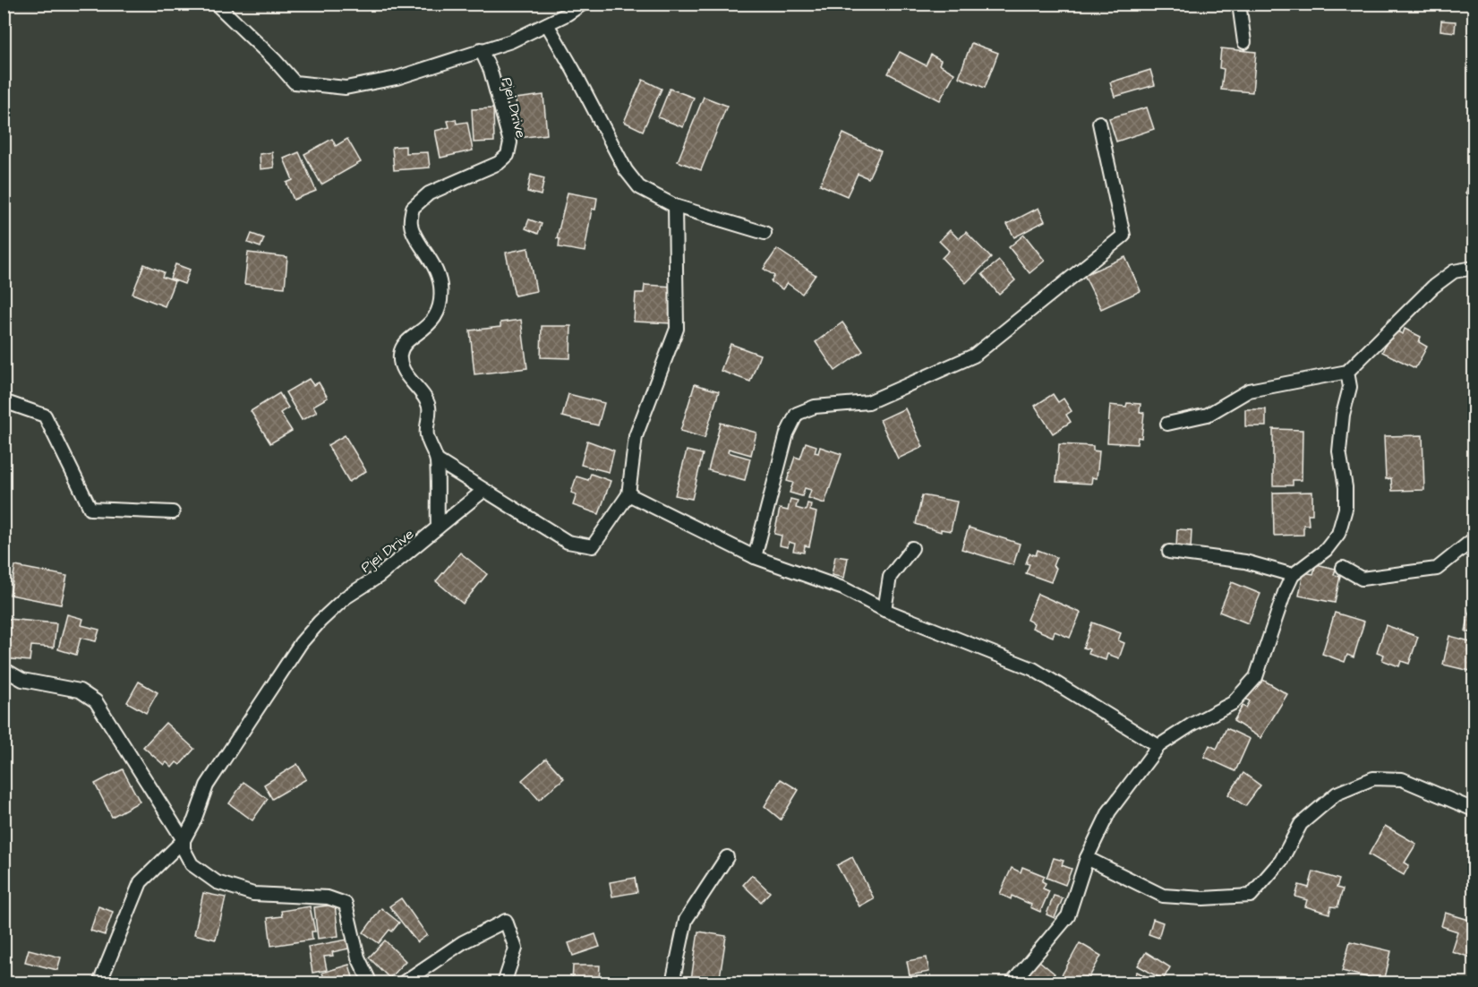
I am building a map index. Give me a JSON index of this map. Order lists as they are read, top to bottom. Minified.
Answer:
{"streets":{"street":["Pjei Drive"]}}
